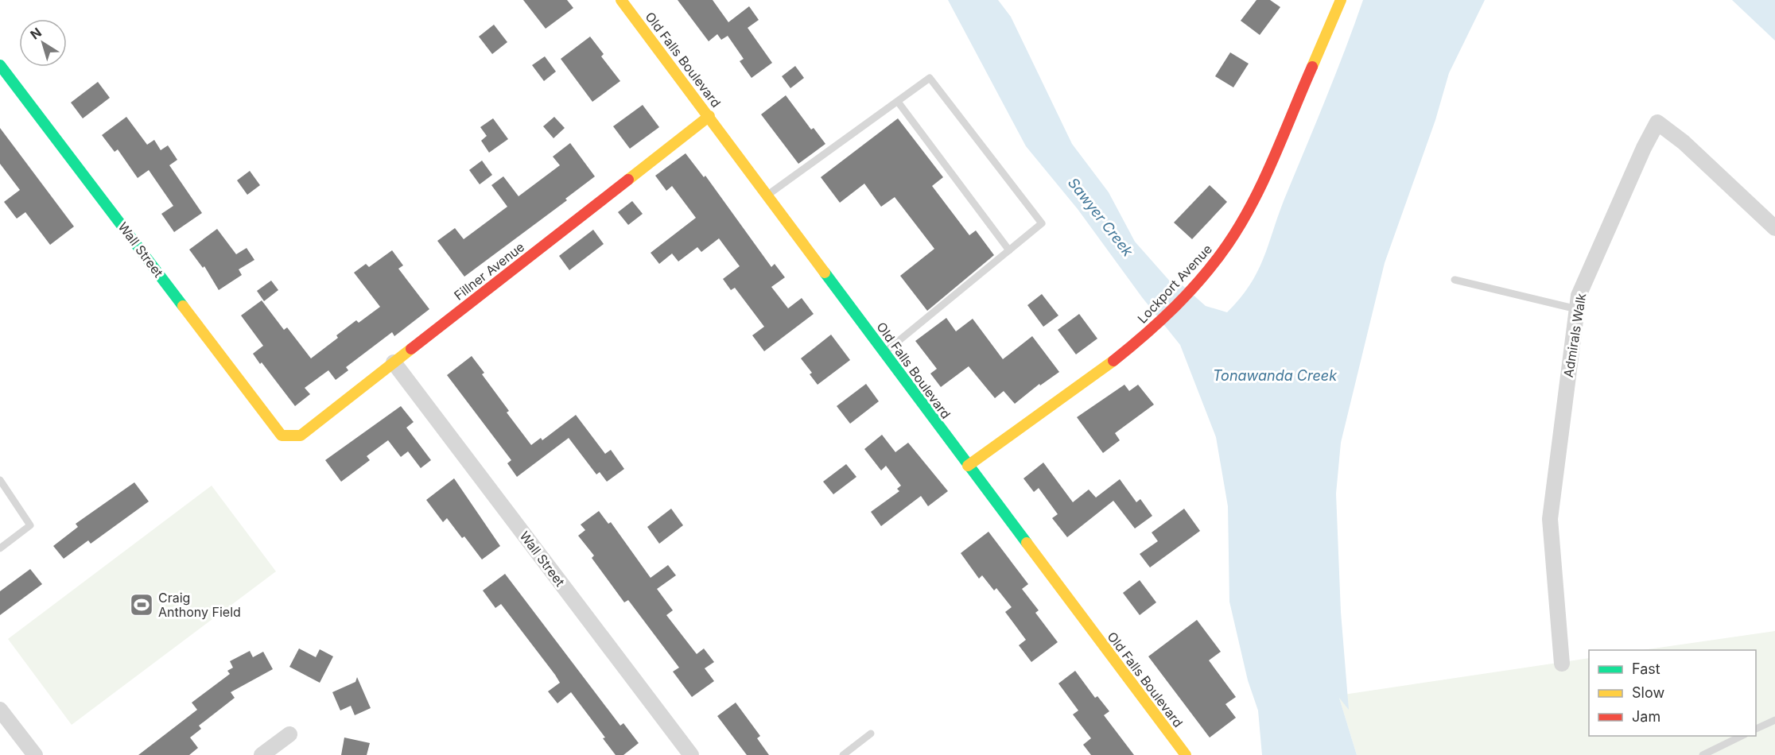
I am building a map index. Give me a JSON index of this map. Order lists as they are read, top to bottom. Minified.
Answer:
{"streets":{"street":["Old Falls Boulevard","Wall Street","Fillner Avenue","Lockport Avenue","Admirals Walk"]},"crossings":[["Old Falls Boulevard","Fillner Avenue"],["Old Falls Boulevard","Lockport Avenue"],["Wall Street","Fillner Avenue"]],"water":["Sawyer Creek","Tonawanda Creek"],"places":{"sports":["Craig Anthony Field"]},"legend":["Fast","Slow","Jam"],"north":"top left"}
